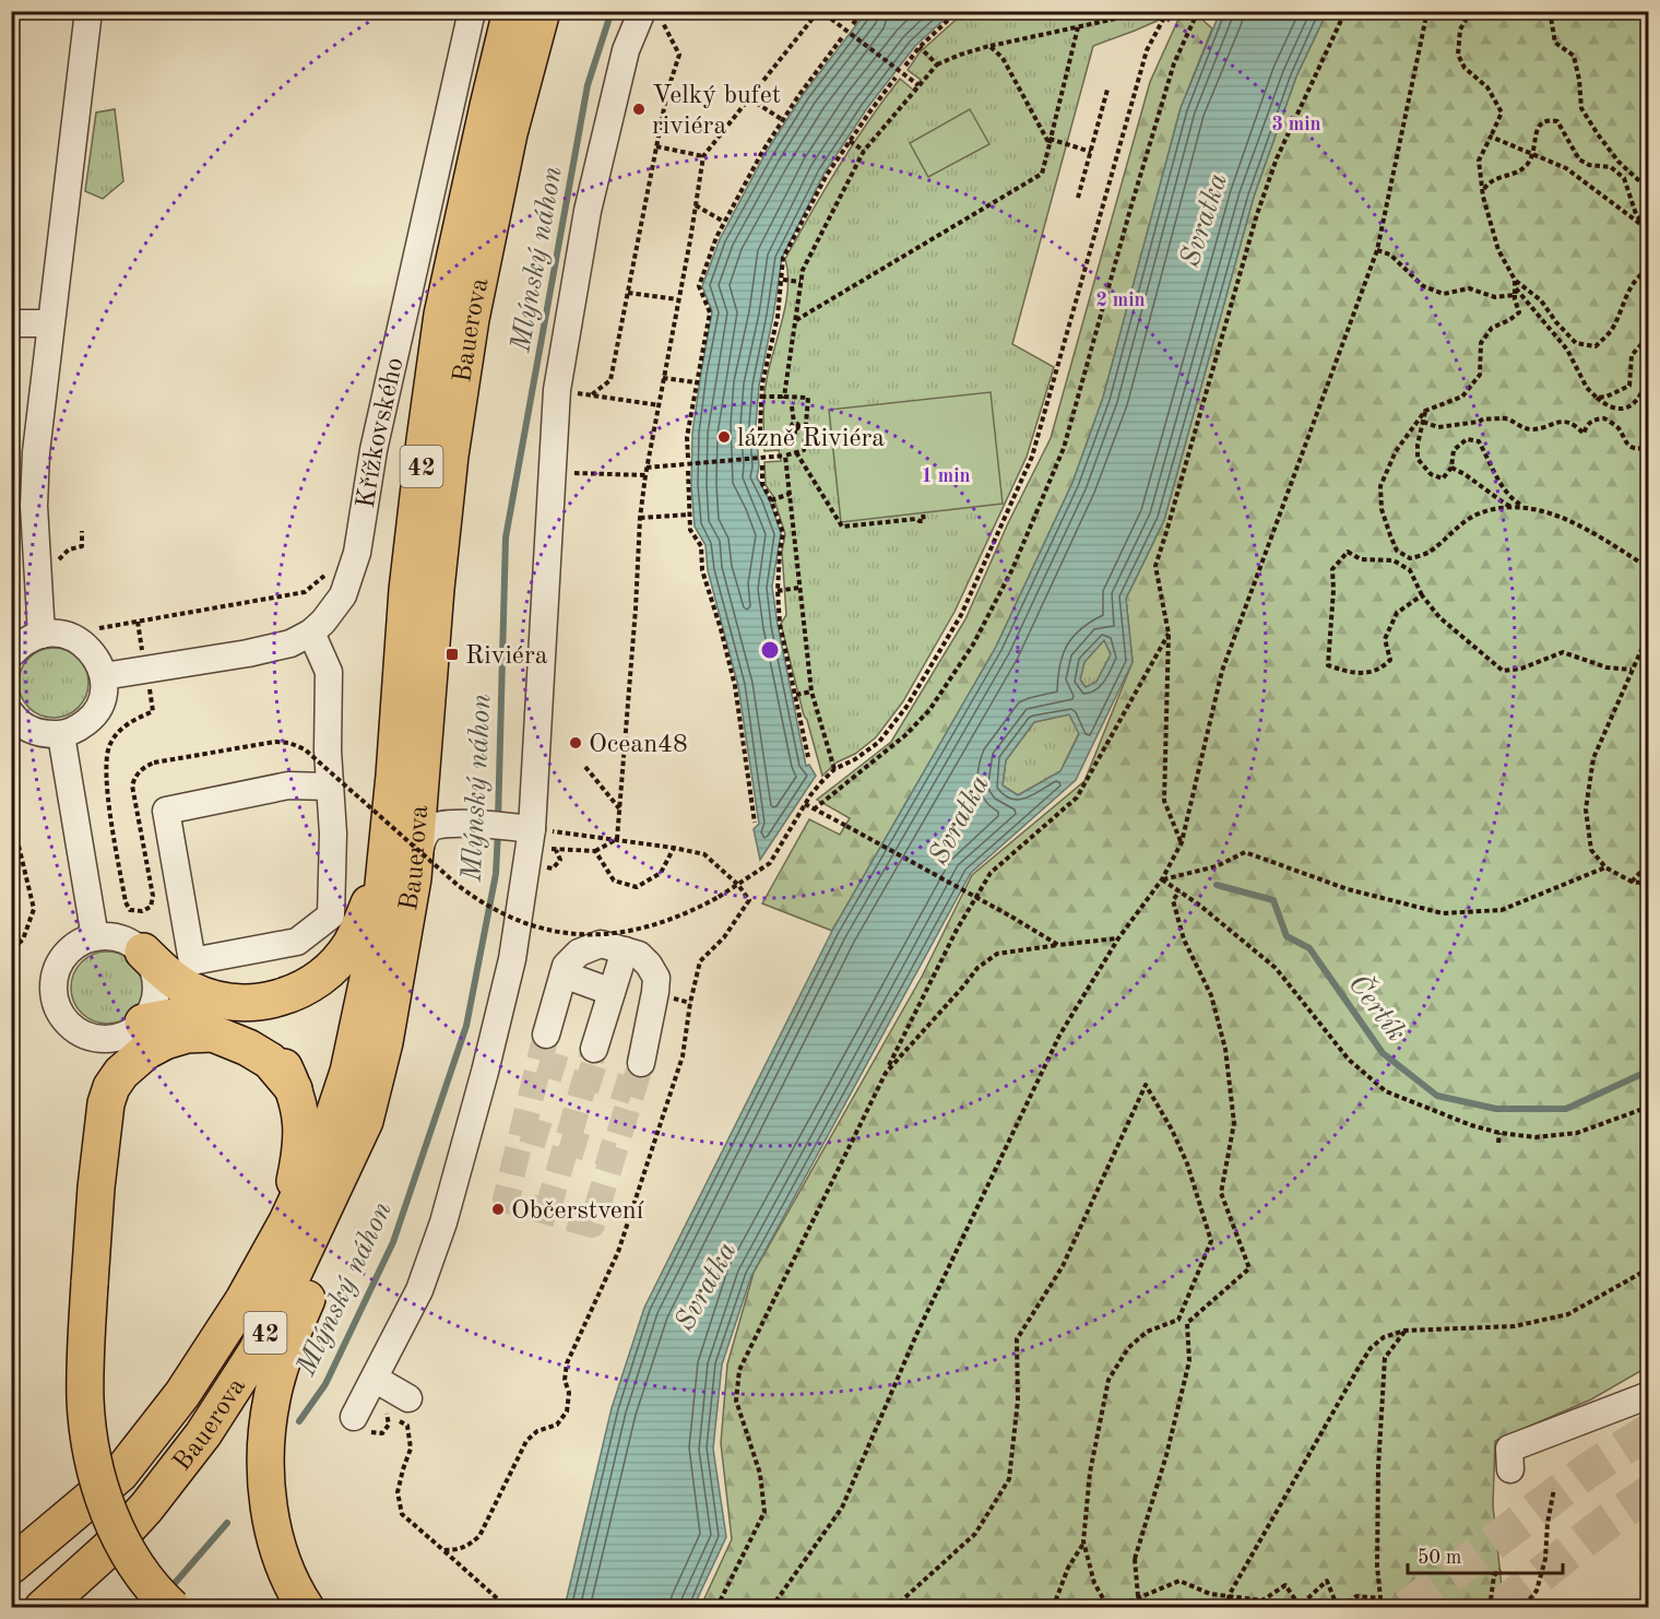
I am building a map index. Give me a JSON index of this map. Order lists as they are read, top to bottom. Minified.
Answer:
{"streets":{"highway":["Bauerova","42"],"street":["Křížkovského"]},"crossings":[["Bauerova","42"]],"water":["Svratka","Mlýnský náhon","Čertík"],"places":{"other":["Velký bufet riviéra","lázně Riviéra","Ocean48","Občerstvení"],"transit":["Riviéra"]},"scale_bar":"50 m","rings":["3 min","2 min","1 min"]}
